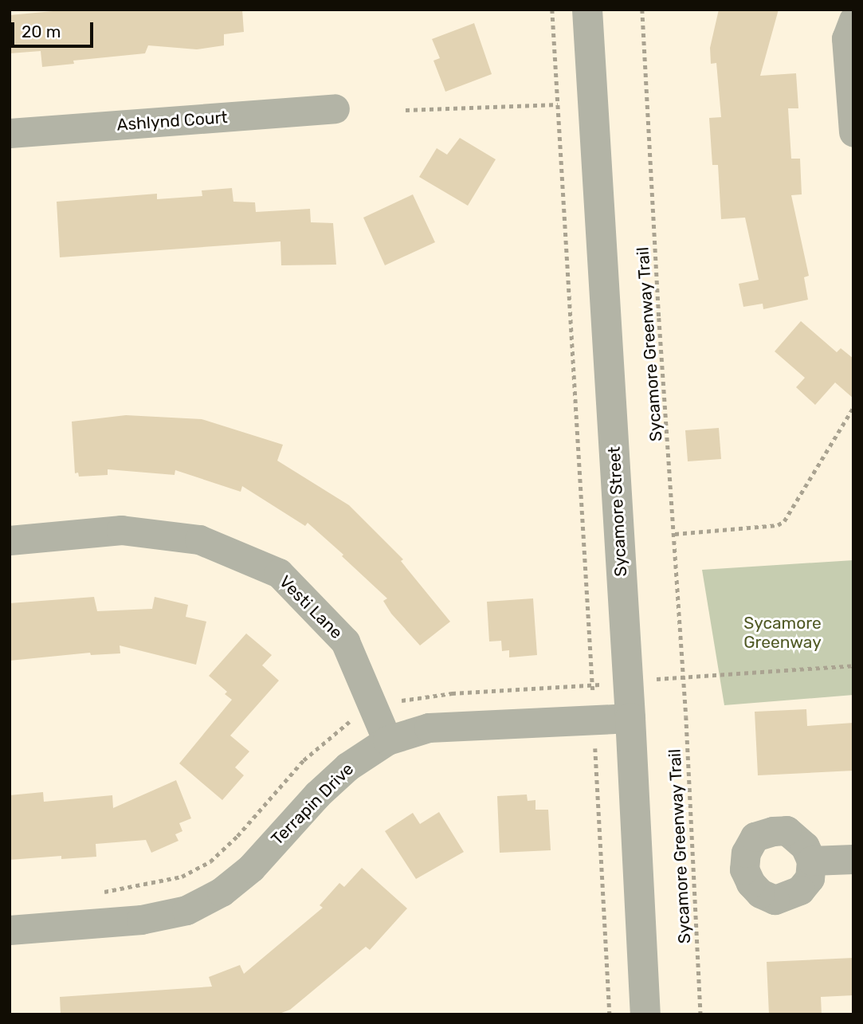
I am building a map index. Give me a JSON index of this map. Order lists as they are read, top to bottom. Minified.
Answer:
{"streets":{"street":["Ashlynd Court","Sycamore Street","Vesti Lane","Terrapin Drive"],"path":["Sycamore Greenway Trail"]},"crossings":[["Sycamore Street","Terrapin Drive"],["Vesti Lane","Terrapin Drive"]],"parks":["Sycamore Greenway"],"scale_bar":"20 m"}
